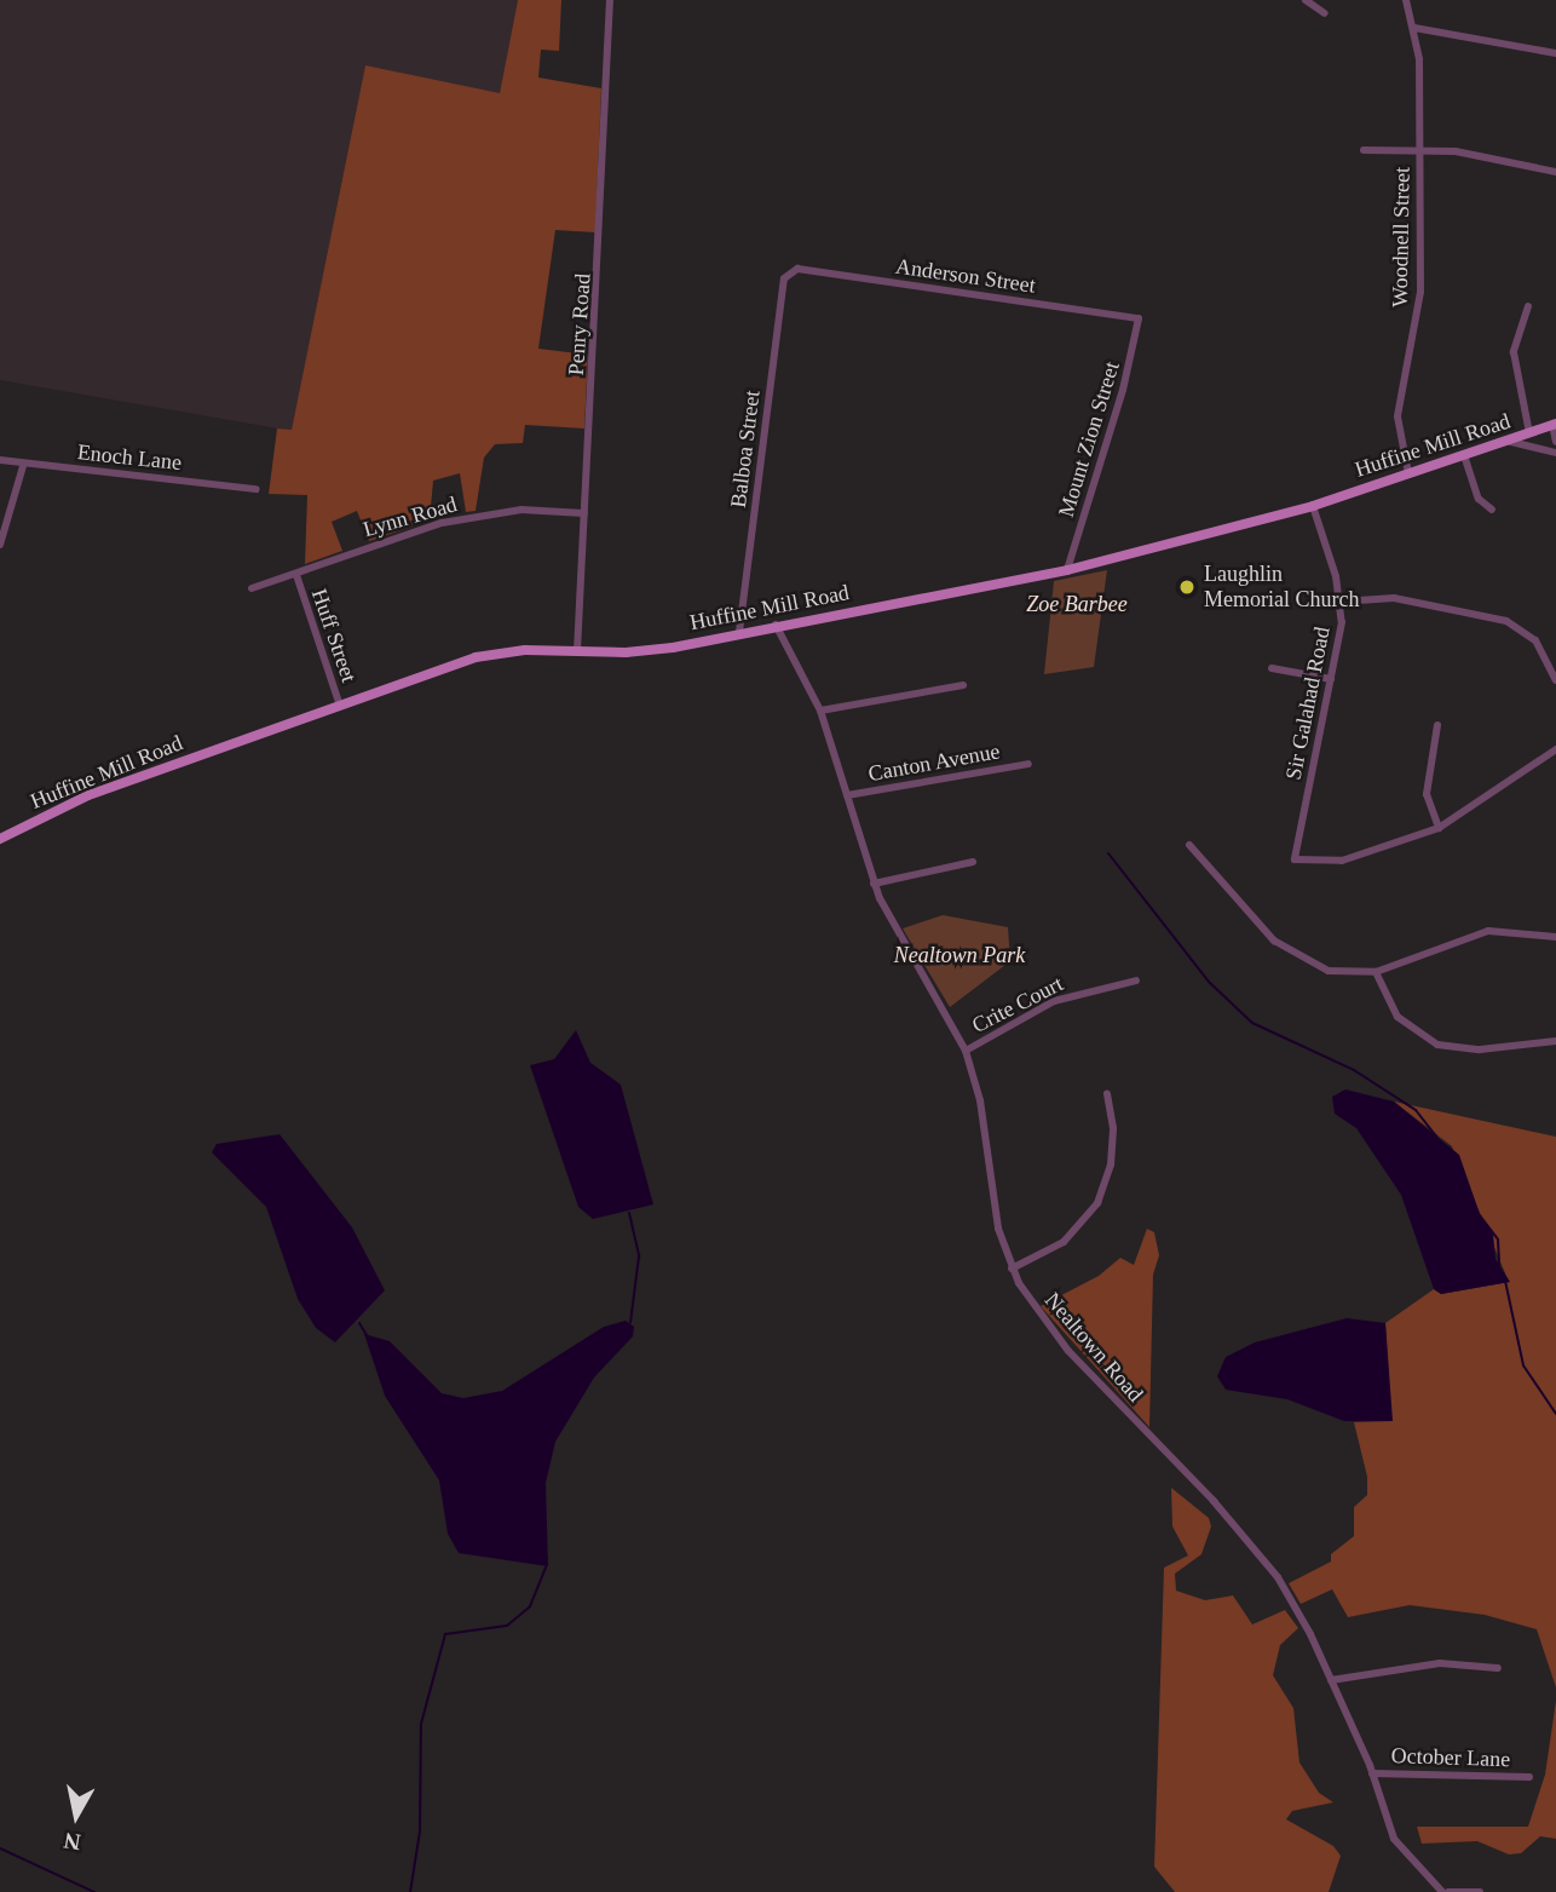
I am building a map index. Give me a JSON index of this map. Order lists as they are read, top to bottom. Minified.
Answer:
{"streets":{"main road":["Huffine Mill Road"],"street":["Woodnell Street","Anderson Street","Penry Road","Mount Zion Street","Balboa Street","Enoch Lane","Lynn Road","Huff Street","Sir Galahad Road","Canton Avenue","Crite Court","Nealtown Road","October Lane"]},"crossings":[["Woodnell Street","Huffine Mill Road"],["Anderson Street","Mount Zion Street"],["Anderson Street","Balboa Street"],["Penry Road","Huffine Mill Road"],["Penry Road","Lynn Road"],["Mount Zion Street","Huffine Mill Road"],["Huffine Mill Road","Balboa Street"],["Huffine Mill Road","Huff Street"],["Huffine Mill Road","Sir Galahad Road"],["Huffine Mill Road","Nealtown Road"],["Lynn Road","Huff Street"],["Canton Avenue","Nealtown Road"],["Crite Court","Nealtown Road"],["Nealtown Road","October Lane"]],"parks":["Zoe Barbee","Nealtown Park"],"places":["Laughlin Memorial Church"],"north":"bottom"}
